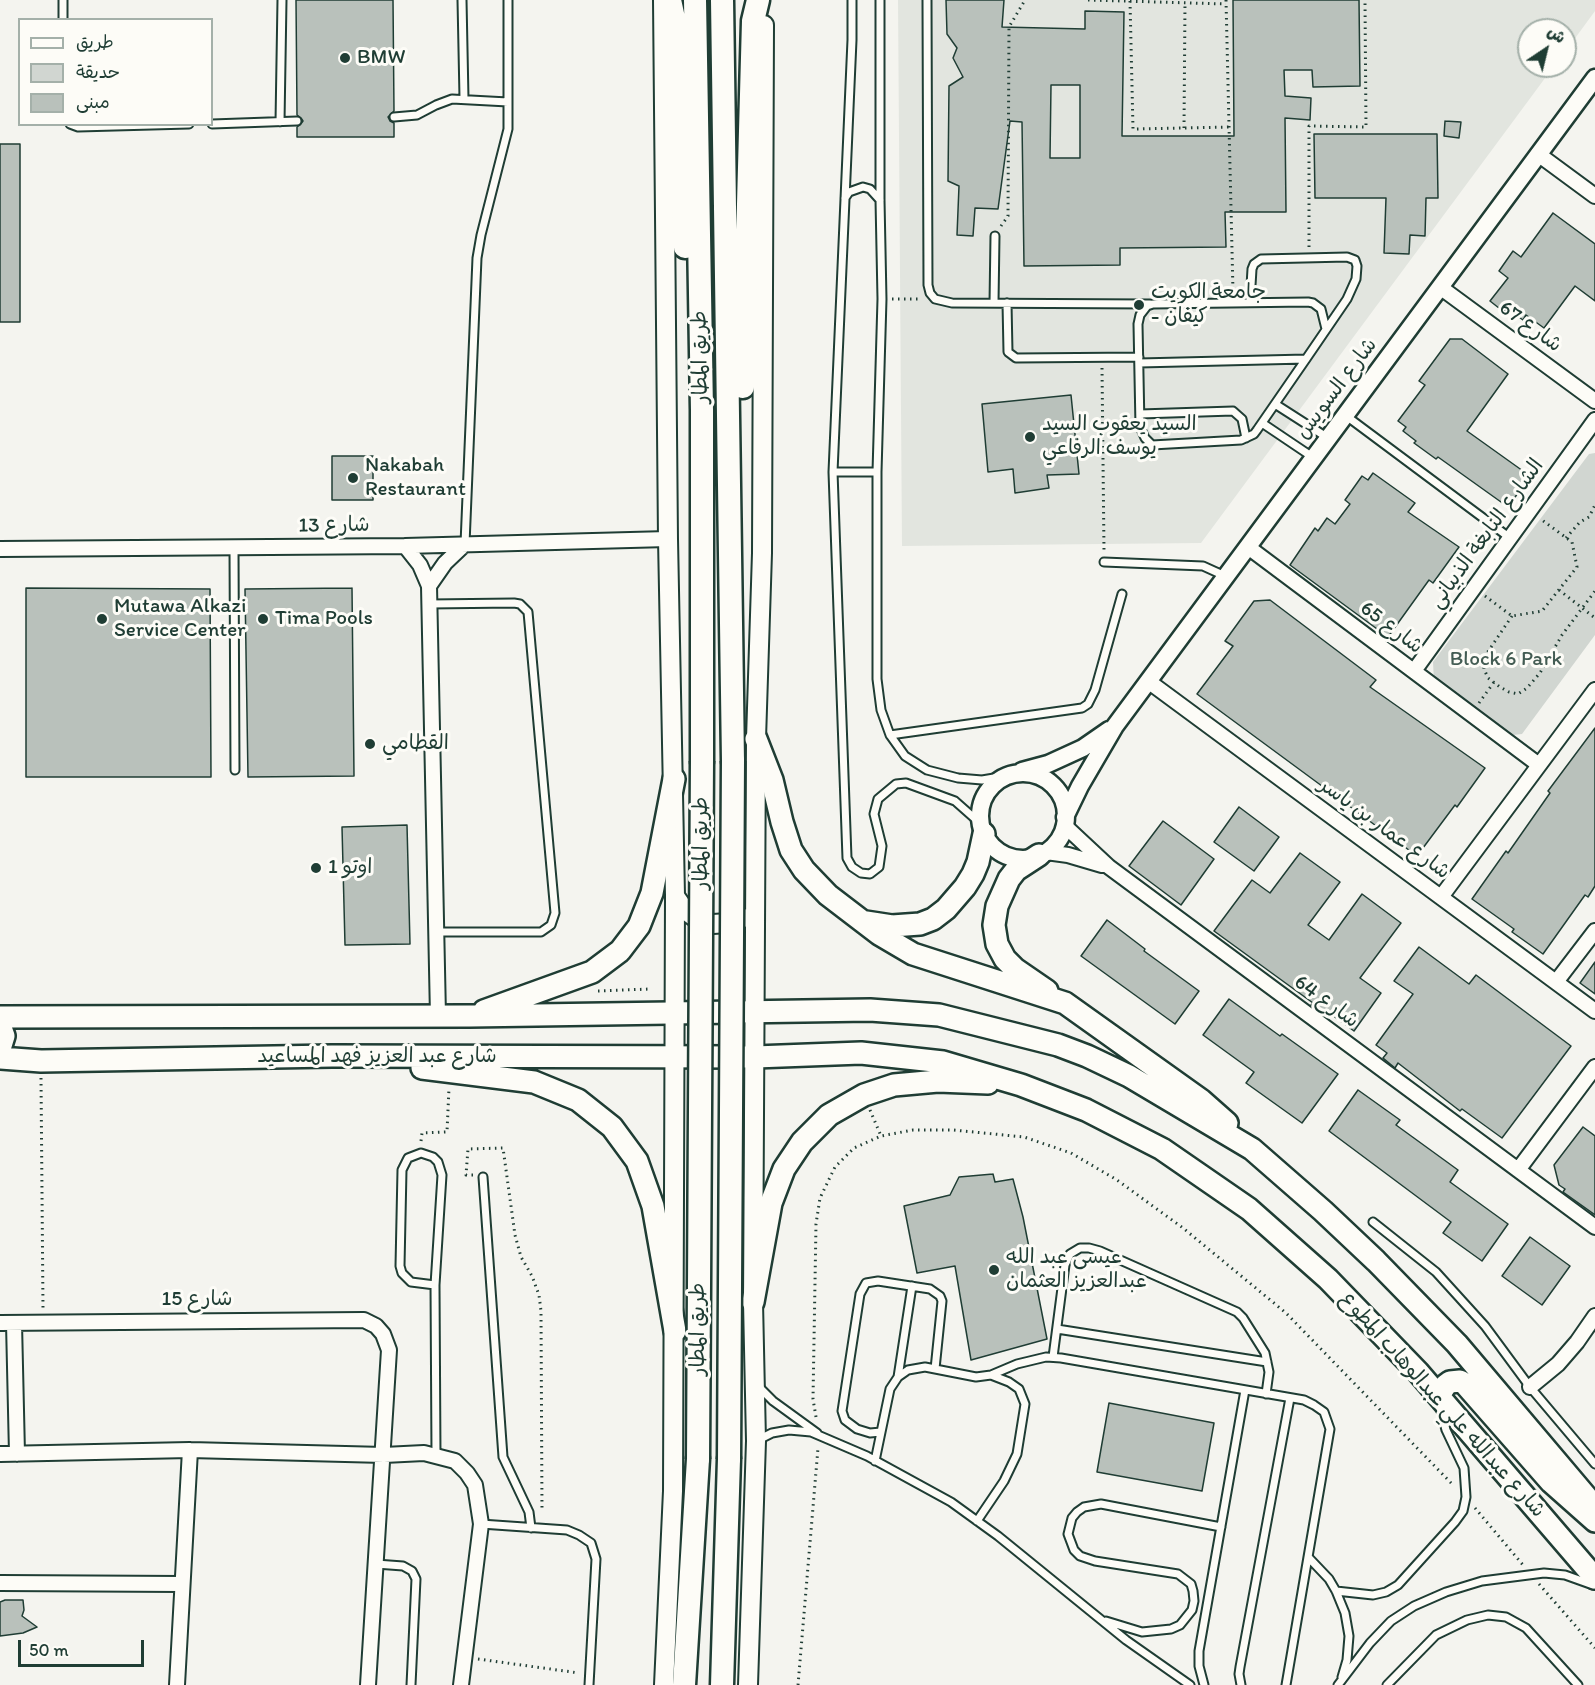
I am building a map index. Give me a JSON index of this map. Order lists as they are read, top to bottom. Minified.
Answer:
{"streets":{"highway":["طريق المطار"],"main road":["شارع عبد العزيز فهد المساعيد","شارع عبدالله علي عبدالوهاب المطوع"],"street":["شارع 67","شارع السويس","شارع 13","الشارع النابغة الذبياني","شارع 65","شارع عمار بن ياسر","شارع 64","شارع 15"]},"crossings":[["شارع 67","شارع السويس"],["طريق المطار","شارع 13"],["طريق المطار","شارع عبد العزيز فهد المساعيد"],["شارع السويس","شارع 65"],["شارع السويس","شارع عمار بن ياسر"],["شارع السويس","شارع 64"],["الشارع النابغة الذبياني","شارع 65"],["شارع عبد العزيز فهد المساعيد","شارع عبدالله علي عبدالوهاب المطوع"]],"parks":["Block 6 Park"],"places":["BMW","جامعة الكويت - كيفان","السيد يعقوب السيد يوسف الرفاعي","Nakabah Restaurant","Mutawa Alkazi Service Center","Tima Pools","القطامي","اوتو 1","عيسى عبد الله عبدالعزيز العثمان"],"legend":["طريق","حديقة","مبنى"],"scale_bar":"50 m","north":"top right"}
